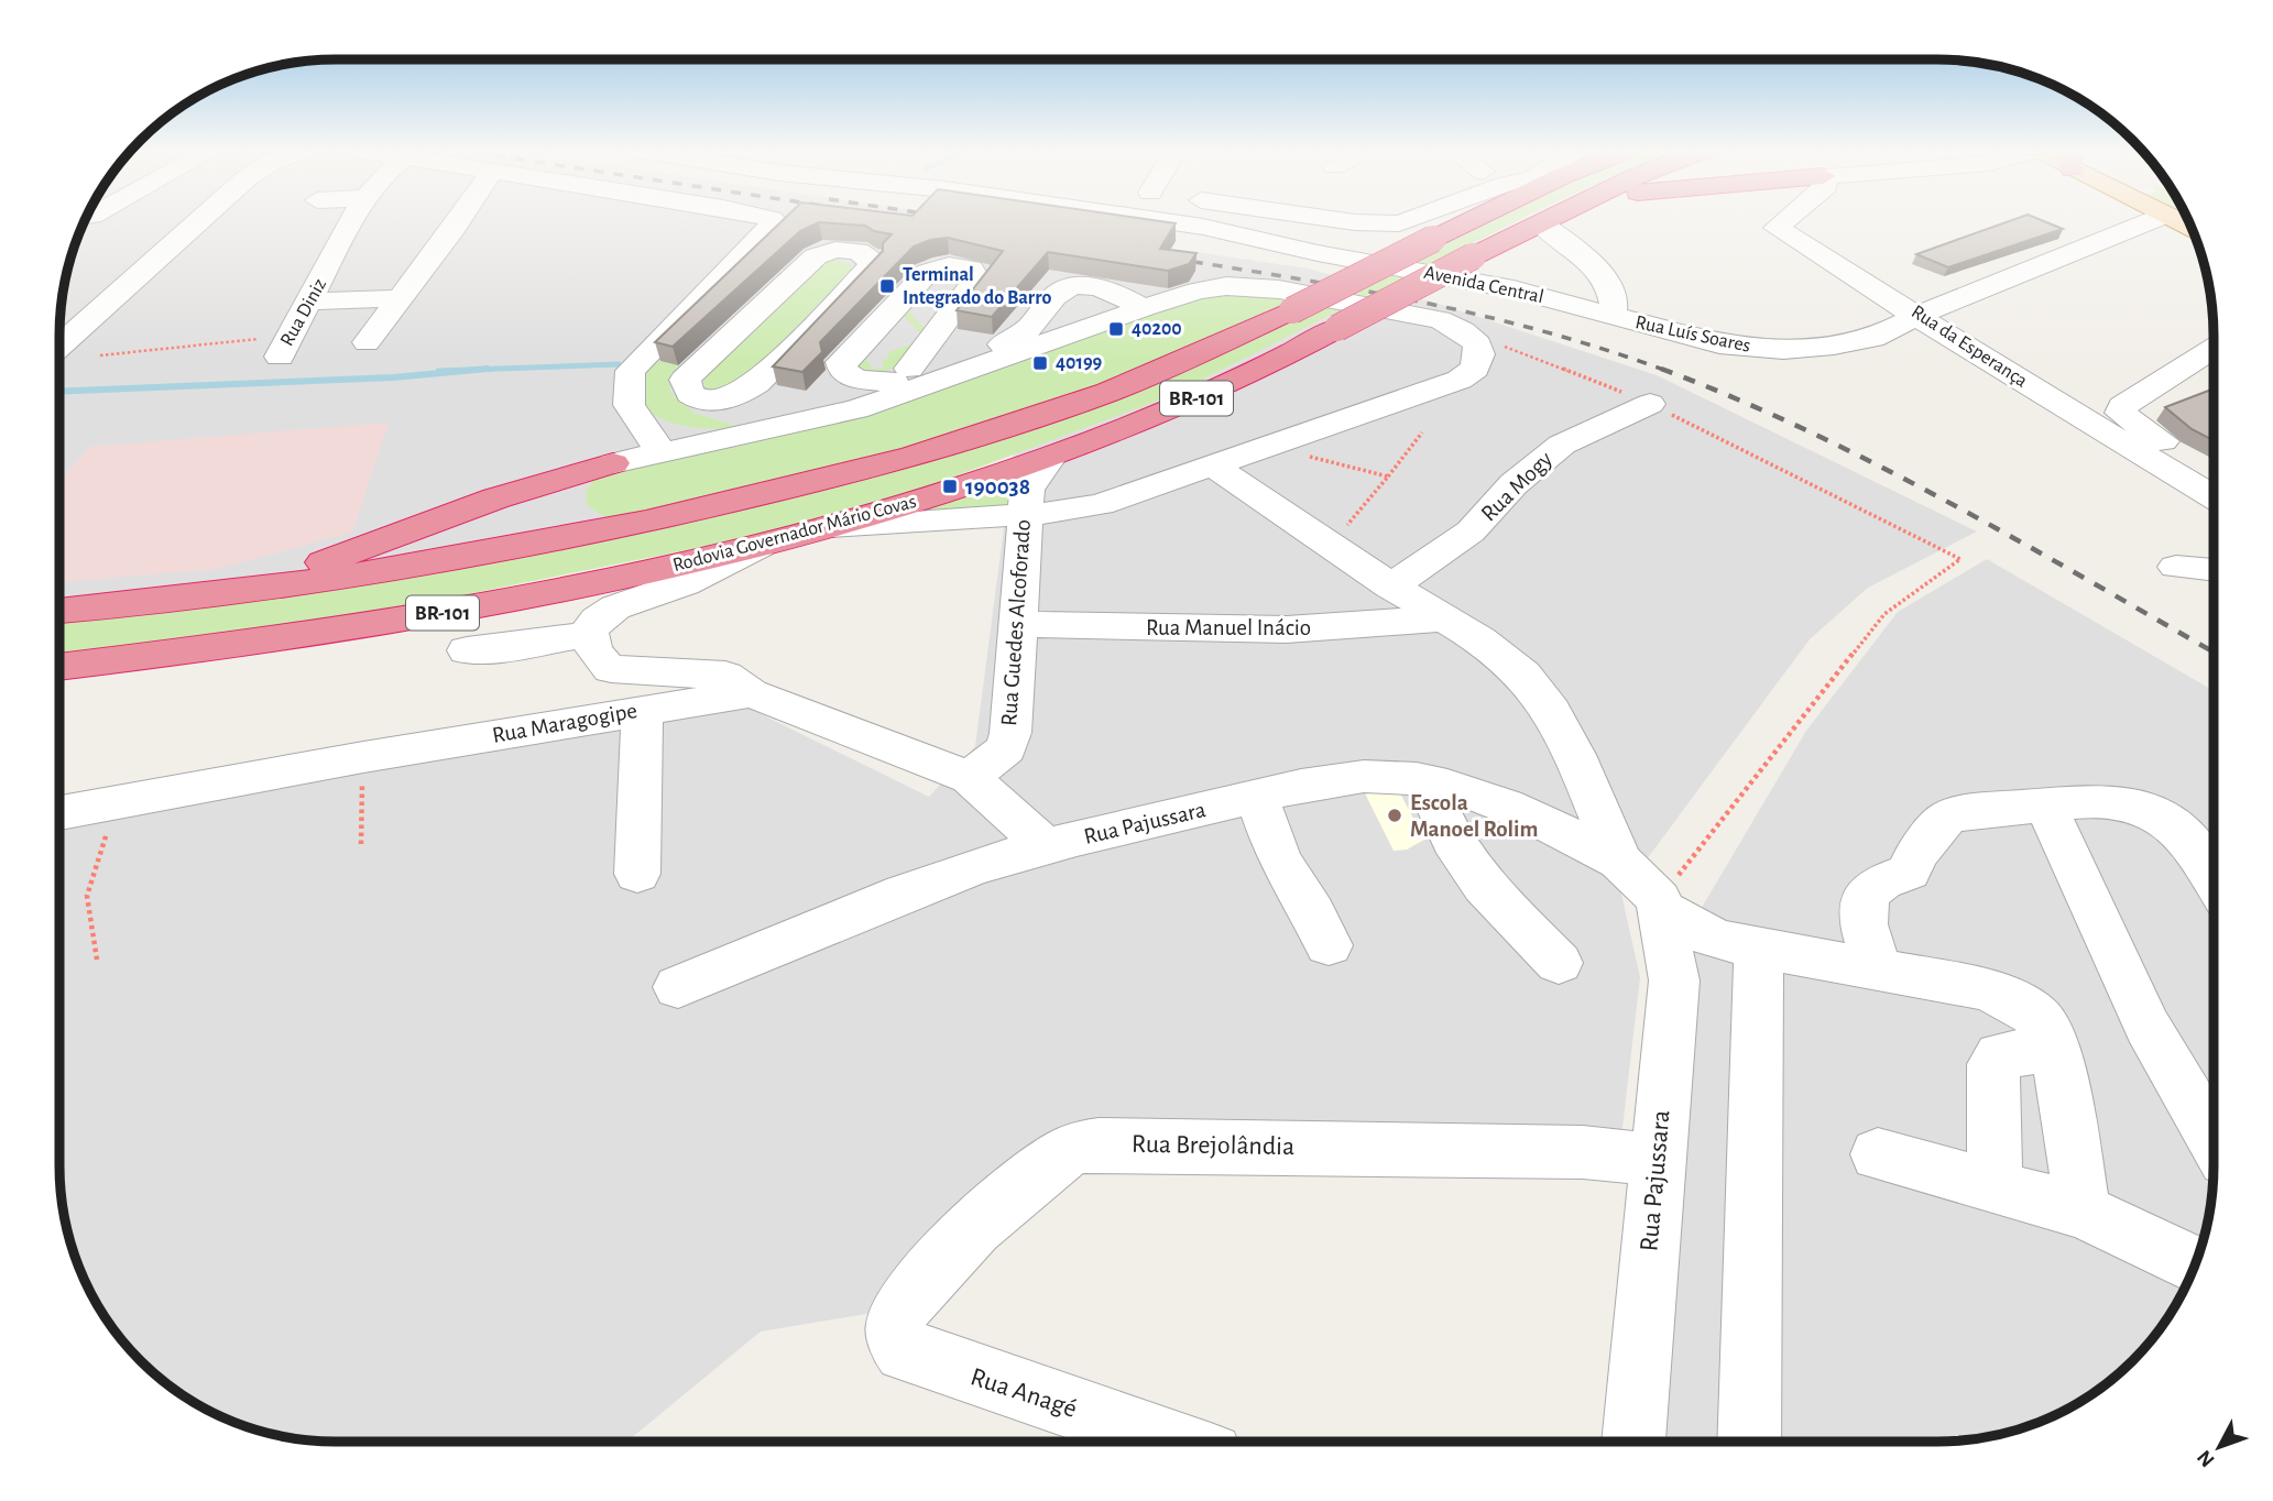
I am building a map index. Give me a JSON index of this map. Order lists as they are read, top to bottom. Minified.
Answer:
{"streets":{"highway":["BR-101","Rodovia Governador Mário Covas"],"street":["Avenida Central","Rua Diniz","Rua Luís Soares","Rua da Esperança","Rua Mogy","Rua Guedes Alcoforado","Rua Manuel Inácio","Rua Maragogipe","Rua Pajussara","Rua Brejolândia","Rua Anagé"]},"crossings":[["Avenida Central","Rua Luís Soares"],["Rua Luís Soares","Rua da Esperança"],["Rodovia Governador Mário Covas","Rua Guedes Alcoforado"],["Rua Guedes Alcoforado","Rua Manuel Inácio"],["Rua Guedes Alcoforado","Rua Maragogipe"],["Rua Maragogipe","Rua Pajussara"],["Rua Pajussara","Rua Brejolândia"],["Rua Brejolândia","Rua Anagé"]],"places":{"transit":["Terminal Integrado do Barro","40200","40199","190038"],"other":["Escola Manoel Rolim"]},"north":"bottom left"}
